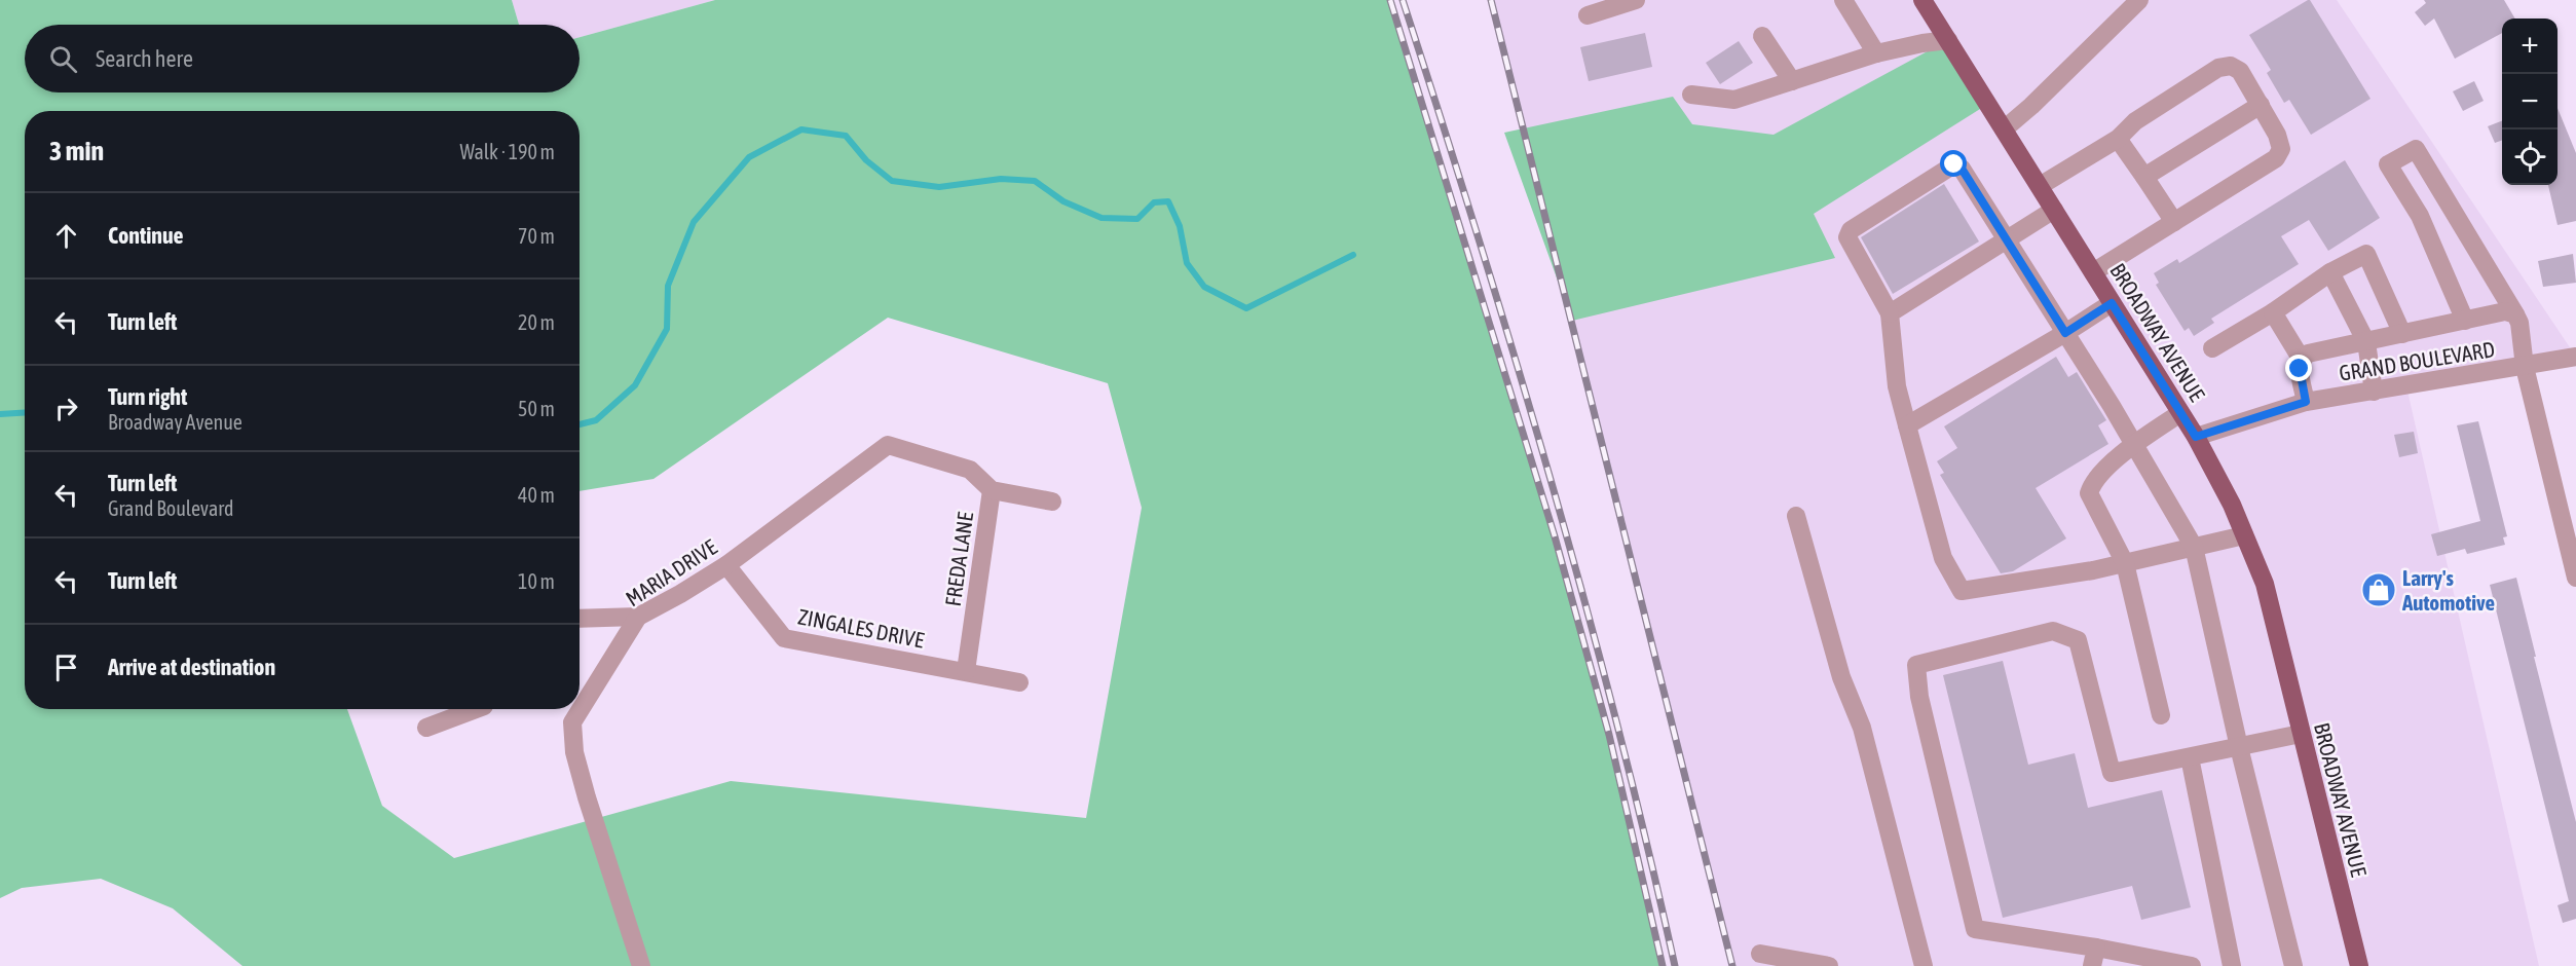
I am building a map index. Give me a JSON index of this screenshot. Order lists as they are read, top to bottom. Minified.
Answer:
{"streets":{"main road":["BROADWAY AVENUE"],"street":["GRAND BOULEVARD","FREDA LANE","MARIA DRIVE","ZINGALES DRIVE"]},"crossings":[["BROADWAY AVENUE","GRAND BOULEVARD"],["FREDA LANE","MARIA DRIVE"],["FREDA LANE","ZINGALES DRIVE"],["MARIA DRIVE","ZINGALES DRIVE"]],"places":{"shop":["Larry's Automotive"]},"page":{"map_buttons":["+","−"],"search":"Search here","heading":["3 min","Walk · 190 m"],"list":[["Continue","70 m"],["Turn left","20 m"],["Turn right","Broadway Avenue","50 m"],["Turn left","Grand Boulevard","40 m"],["Turn left","10 m"],"Arrive at destination"]}}
